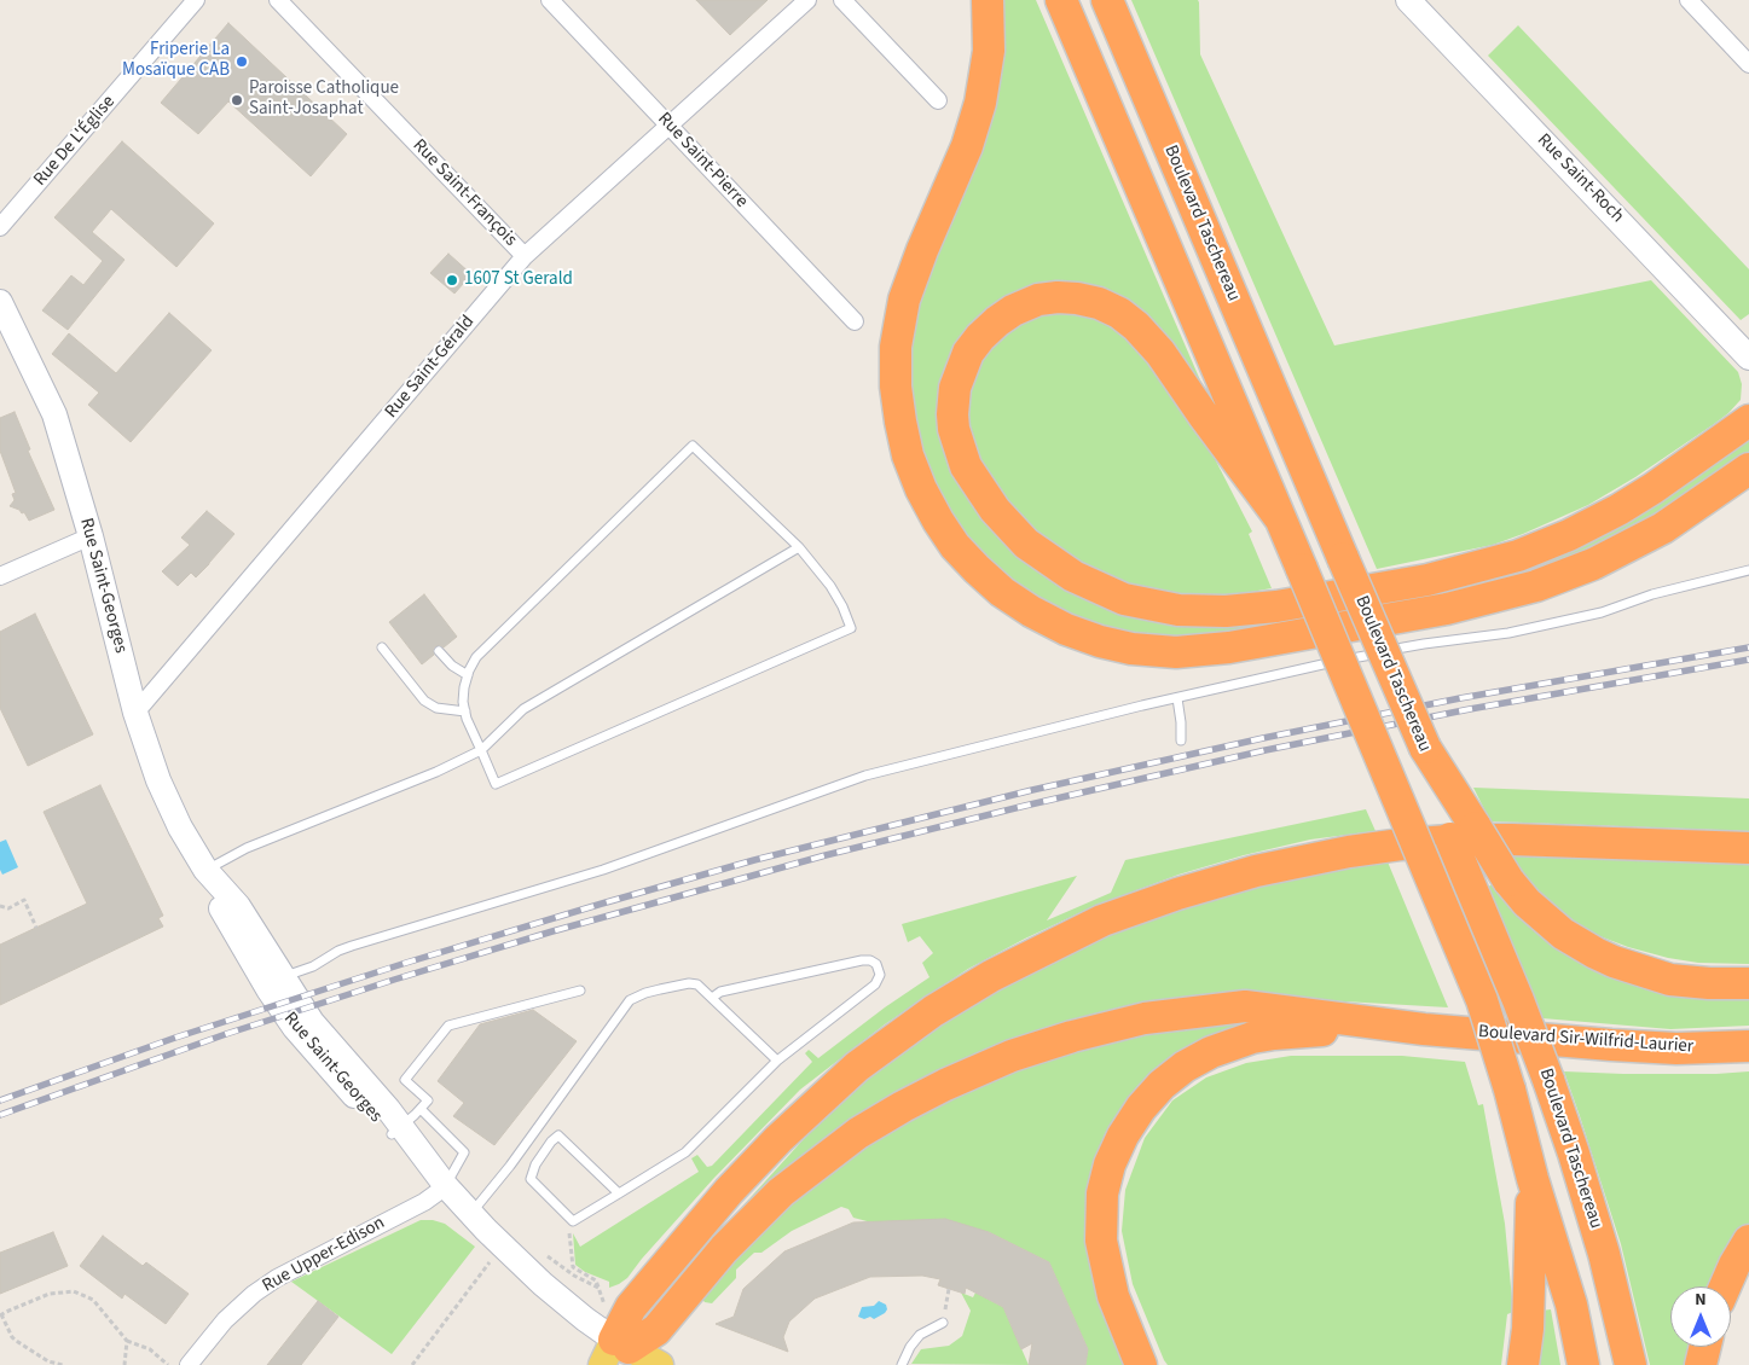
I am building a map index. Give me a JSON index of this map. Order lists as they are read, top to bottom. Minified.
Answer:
{"streets":{"highway":["Boulevard Taschereau","Boulevard Sir-Wilfrid-Laurier"],"main road":["Rue Saint-Georges"],"street":["Rue De L'Église","Rue Saint-Pierre","Rue Saint-Roch","Rue Saint-François","Rue Saint-Gérald","Rue Upper-Edison"]},"crossings":[["Rue Saint-Pierre","Rue Saint-Gérald"],["Rue Saint-François","Rue Saint-Gérald"],["Rue Saint-Gérald","Rue Saint-Georges"],["Rue Saint-Georges","Rue Upper-Edison"]],"places":["Friperie La Mosaïque CAB","Paroisse Catholique Saint-Josaphat","1607 St Gerald"],"north":"top"}
